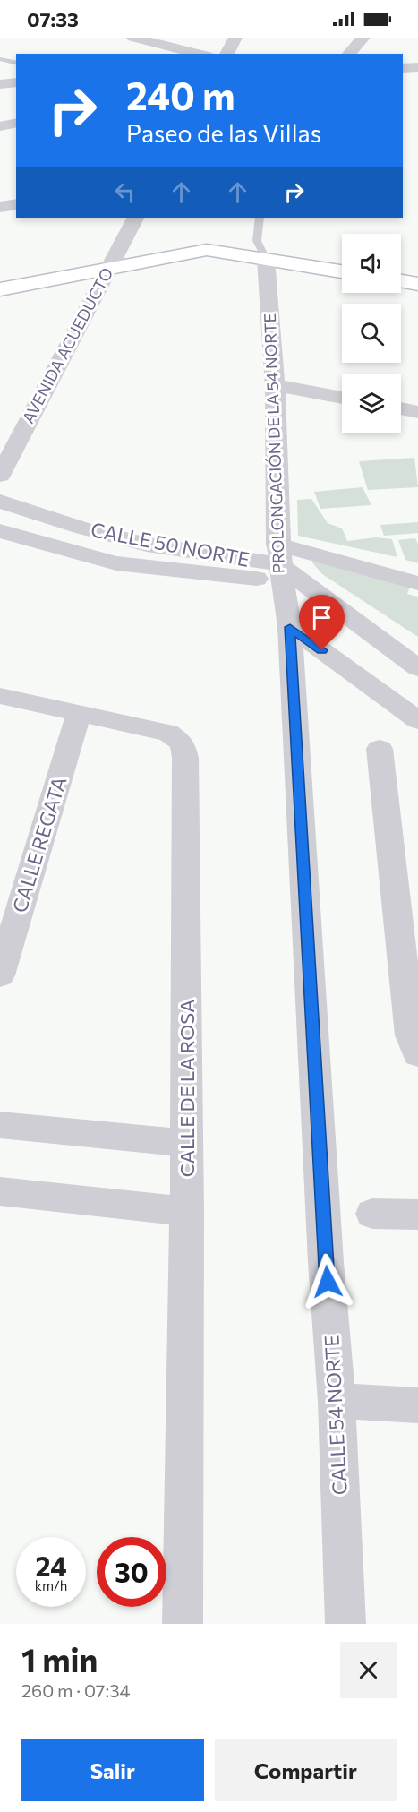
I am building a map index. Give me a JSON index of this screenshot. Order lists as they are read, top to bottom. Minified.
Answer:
{"streets":{"street":["AVENIDA ACUEDUCTO","PROLONGACIÓN DE LA 54 NORTE","CALLE 50 NORTE","CALLE REGATA","CALLE DE LA ROSA","CALLE 54 NORTE"]},"crossings":[["PROLONGACIÓN DE LA 54 NORTE","CALLE 50 NORTE"],["PROLONGACIÓN DE LA 54 NORTE","CALLE 54 NORTE"],["CALLE REGATA","CALLE DE LA ROSA"]],"page":{"status":"07:33","turn":["240 m","Paseo de las Villas"],"speed":"24 km/h","limit":"30","heading":["1 min","260 m · 07:34"],"buttons":["Salir","Compartir"]}}
